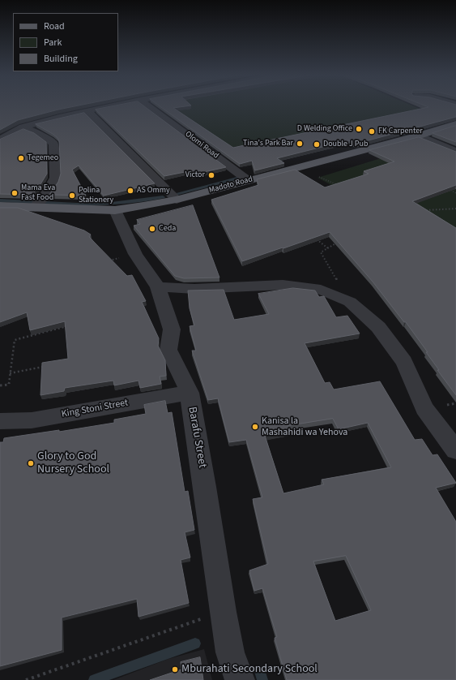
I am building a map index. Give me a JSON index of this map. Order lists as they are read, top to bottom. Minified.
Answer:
{"streets":{"main road":["Madoto Road"],"street":["Olomi Road","King Stoni Street","Barafu Street"]},"crossings":[["Olomi Road","Madoto Road"],["Madoto Road","Barafu Street"],["King Stoni Street","Barafu Street"]],"places":["D Welding Office","FK Carpenter","Tina's Park Bar","Double J Pub","Tegemeo","Victor","AS Ommy","Mama Eva Fast Food","Polina Stationery","Ceda","Kanisa la Mashahidi wa Yehova","Glory to God Nursery School","Mburahati Secondary School"],"legend":["Road","Park","Building"]}
